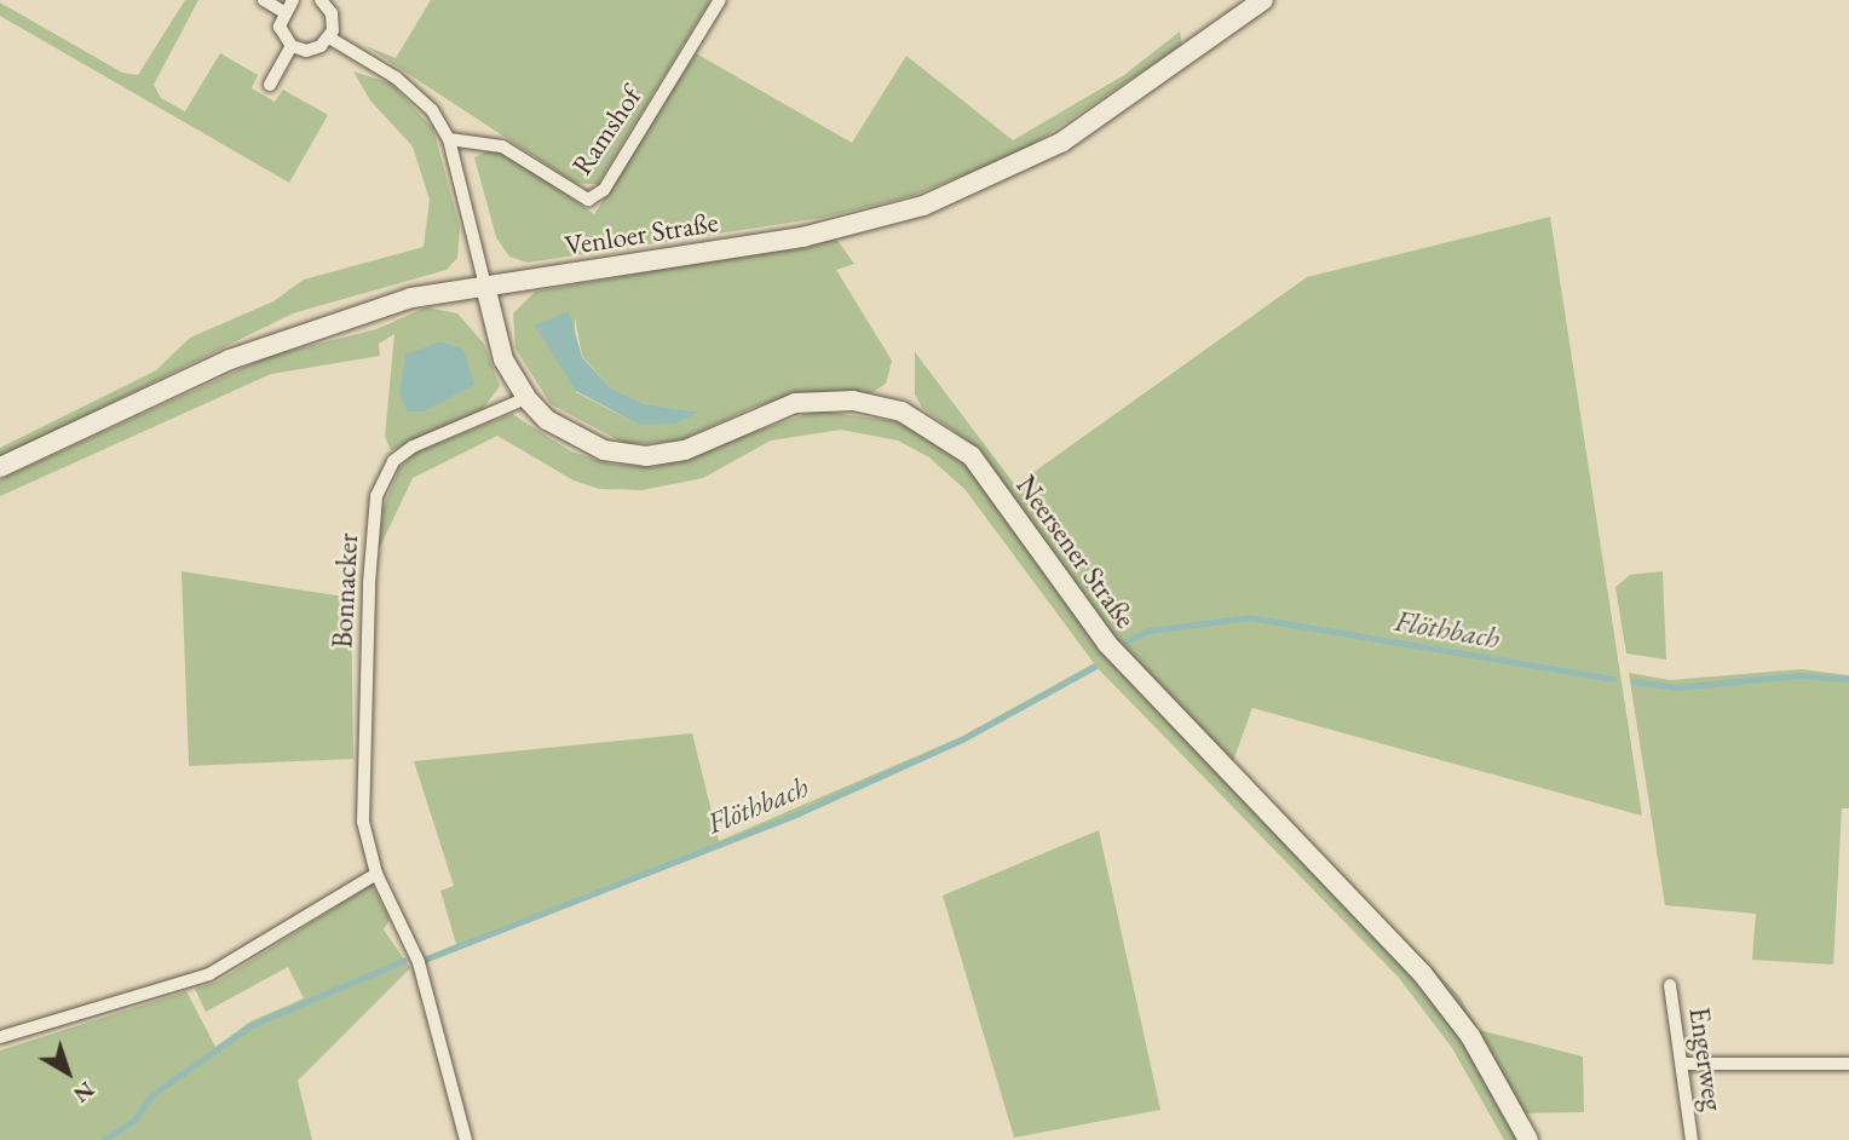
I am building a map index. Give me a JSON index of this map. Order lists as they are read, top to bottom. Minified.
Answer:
{"streets":{"street":["Ramshof","Venloer Straße","Neersener Straße","Bonnacker","Engerweg"]},"crossings":[["Venloer Straße","Neersener Straße"],["Neersener Straße","Bonnacker"]],"water":["Flöthbach"],"north":"bottom right"}
